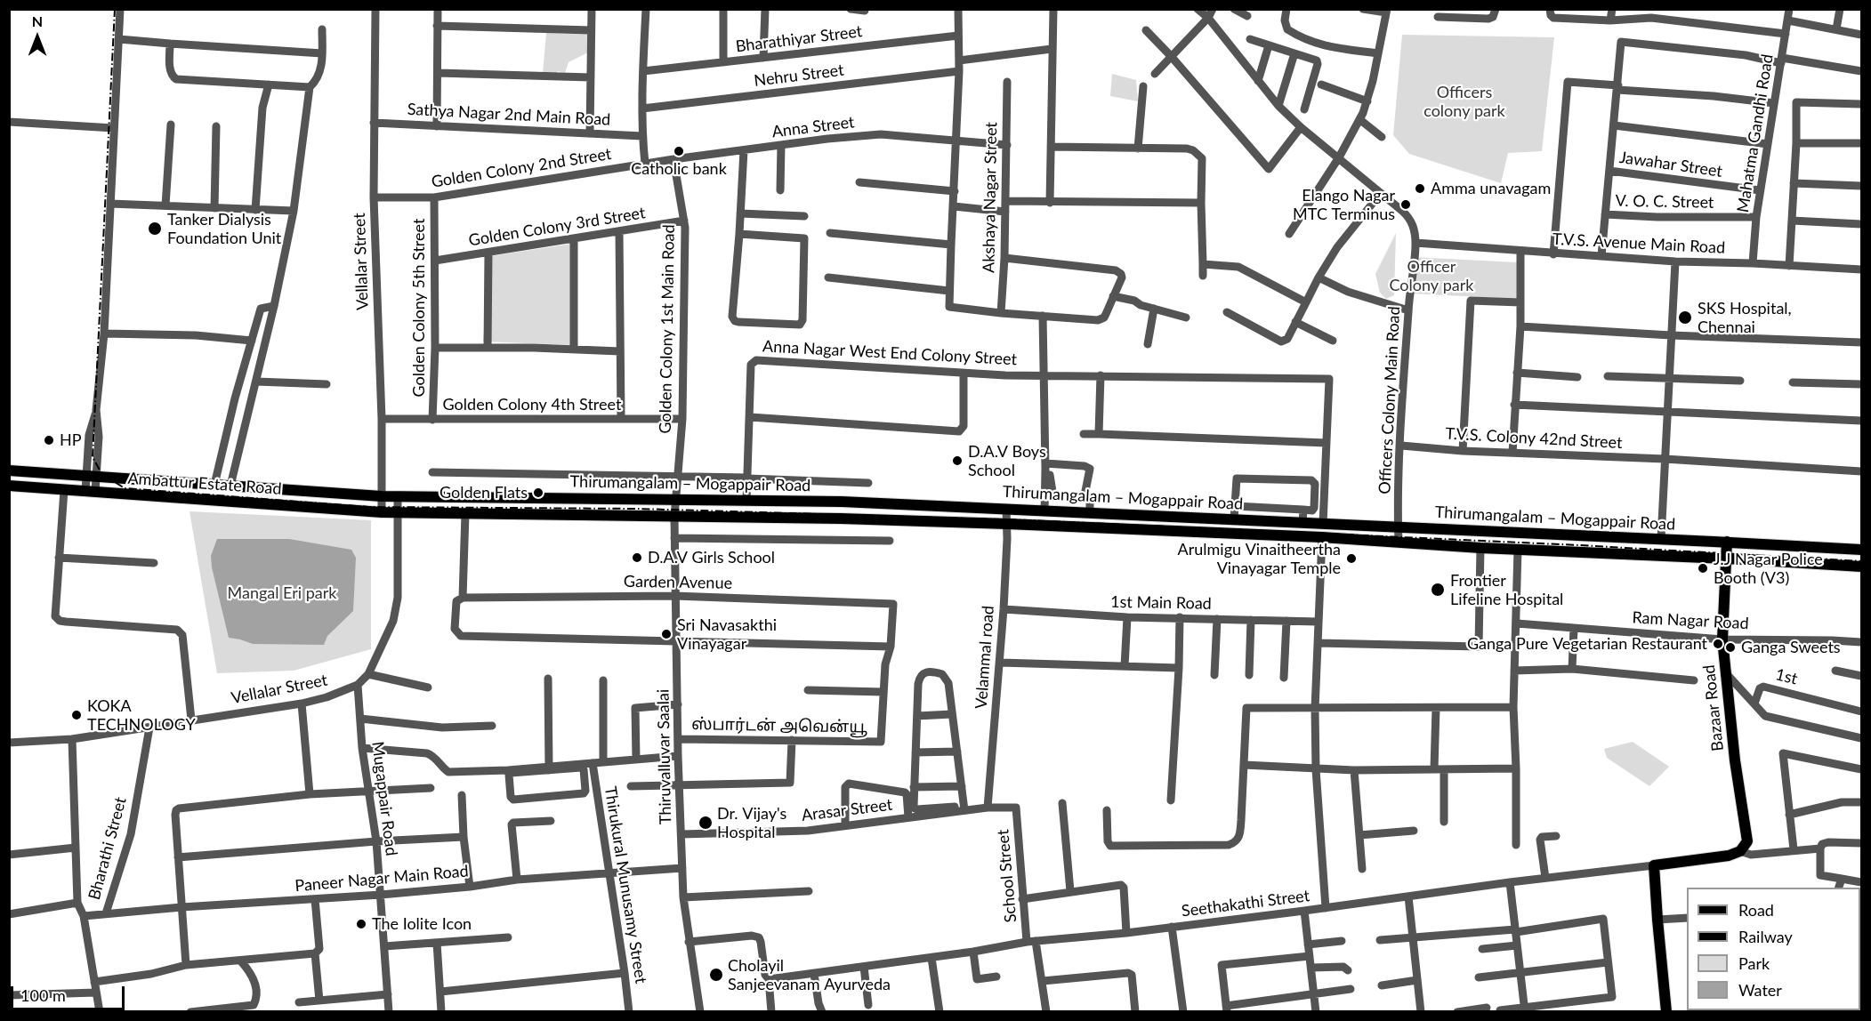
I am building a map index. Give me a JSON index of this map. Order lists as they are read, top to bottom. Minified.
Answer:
{"streets":{"main road":["Ambattur Estate Road","Thirumangalam – Mogappair Road","Bazaar Road"],"street":["Bharathiyar Street","Nehru Street","Sathya Nagar 2nd Main Road","Anna Street","Mahatma Gandhi Road","Jawahar Street","Golden Colony 2nd Street","Akshaya Nagar Street","V. O. C. Street","Golden Colony 3rd Street","T.V.S. Avenue Main Road","Vellalar Street","Golden Colony 5th Street","Golden Colony 1st Main Road","Anna Nagar West End Colony Street","Officers Colony Main Road","Golden Colony 4th Street","T.V.S. Colony 42nd Street","Garden Avenue","1st Main Road","Ram Nagar Road","Velammal road","1st","ஸ்பார்டன் அவென்யூ","Thiruvalluvar Saalai","Mugappair Road","Arasar Street","Bharathi Street","School Street","Paneer Nagar Main Road","Thirukural Munusamy Street","Seethakathi Street"]},"crossings":[["Sathya Nagar 2nd Main Road","Vellalar Street"],["Anna Street","Golden Colony 2nd Street"],["Anna Street","Akshaya Nagar Street"],["Anna Street","Golden Colony 1st Main Road"],["Mahatma Gandhi Road","Jawahar Street"],["Mahatma Gandhi Road","V. O. C. Street"],["Mahatma Gandhi Road","T.V.S. Avenue Main Road"],["Golden Colony 2nd Street","Vellalar Street"],["Golden Colony 2nd Street","Golden Colony 5th Street"],["Golden Colony 2nd Street","Golden Colony 1st Main Road"],["Golden Colony 3rd Street","Golden Colony 5th Street"],["Golden Colony 3rd Street","Golden Colony 1st Main Road"],["T.V.S. Avenue Main Road","Officers Colony Main Road"],["Vellalar Street","Golden Colony 4th Street"],["Vellalar Street","Ambattur Estate Road"],["Vellalar Street","Thirumangalam – Mogappair Road"],["Vellalar Street","Mugappair Road"],["Vellalar Street","Bharathi Street"],["Golden Colony 5th Street","Golden Colony 4th Street"],["Golden Colony 1st Main Road","Golden Colony 4th Street"],["Golden Colony 1st Main Road","Thirumangalam – Mogappair Road"],["Golden Colony 1st Main Road","Thiruvalluvar Saalai"],["Anna Nagar West End Colony Street","Thirumangalam – Mogappair Road"],["Officers Colony Main Road","T.V.S. Colony 42nd Street"],["Officers Colony Main Road","Thirumangalam – Mogappair Road"],["Ambattur Estate Road","Thirumangalam – Mogappair Road"],["Thirumangalam – Mogappair Road","Velammal road"],["Thirumangalam – Mogappair Road","Bazaar Road"],["Thirumangalam – Mogappair Road","Thiruvalluvar Saalai"],["Garden Avenue","Thiruvalluvar Saalai"],["1st Main Road","Velammal road"],["Ram Nagar Road","Bazaar Road"],["Velammal road","Arasar Street"],["ஸ்பார்டன் அவென்யூ","Thiruvalluvar Saalai"],["Thiruvalluvar Saalai","Arasar Street"],["Thiruvalluvar Saalai","Paneer Nagar Main Road"],["Mugappair Road","Paneer Nagar Main Road"],["Arasar Street","School Street"],["Bharathi Street","Paneer Nagar Main Road"],["School Street","Seethakathi Street"],["Paneer Nagar Main Road","Thirukural Munusamy Street"]],"parks":["Officers colony park","Officer Colony park","Mangal Eri park"],"places":["Catholic bank","Amma unavagam","Elango Nagar MTC Terminus","Tanker Dialysis Foundation Unit","SKS Hospital, Chennai","HP","D.A.V Boys School","Golden Flats","D.A.V Girls School","Arulmigu Vinaitheertha Vinayagar Temple","J.J Nagar Police Booth (V3)","Frontier Lifeline Hospital","Sri Navasakthi Vinayagar","Ganga Pure Vegetarian Restaurant","Ganga Sweets","KOKA TECHNOLOGY","Dr. Vijay's Hospital","The Iolite Icon","Cholayil Sanjeevanam Ayurveda"],"legend":["Road","Railway","Park","Water"],"scale_bar":"100 m","north":"top"}
